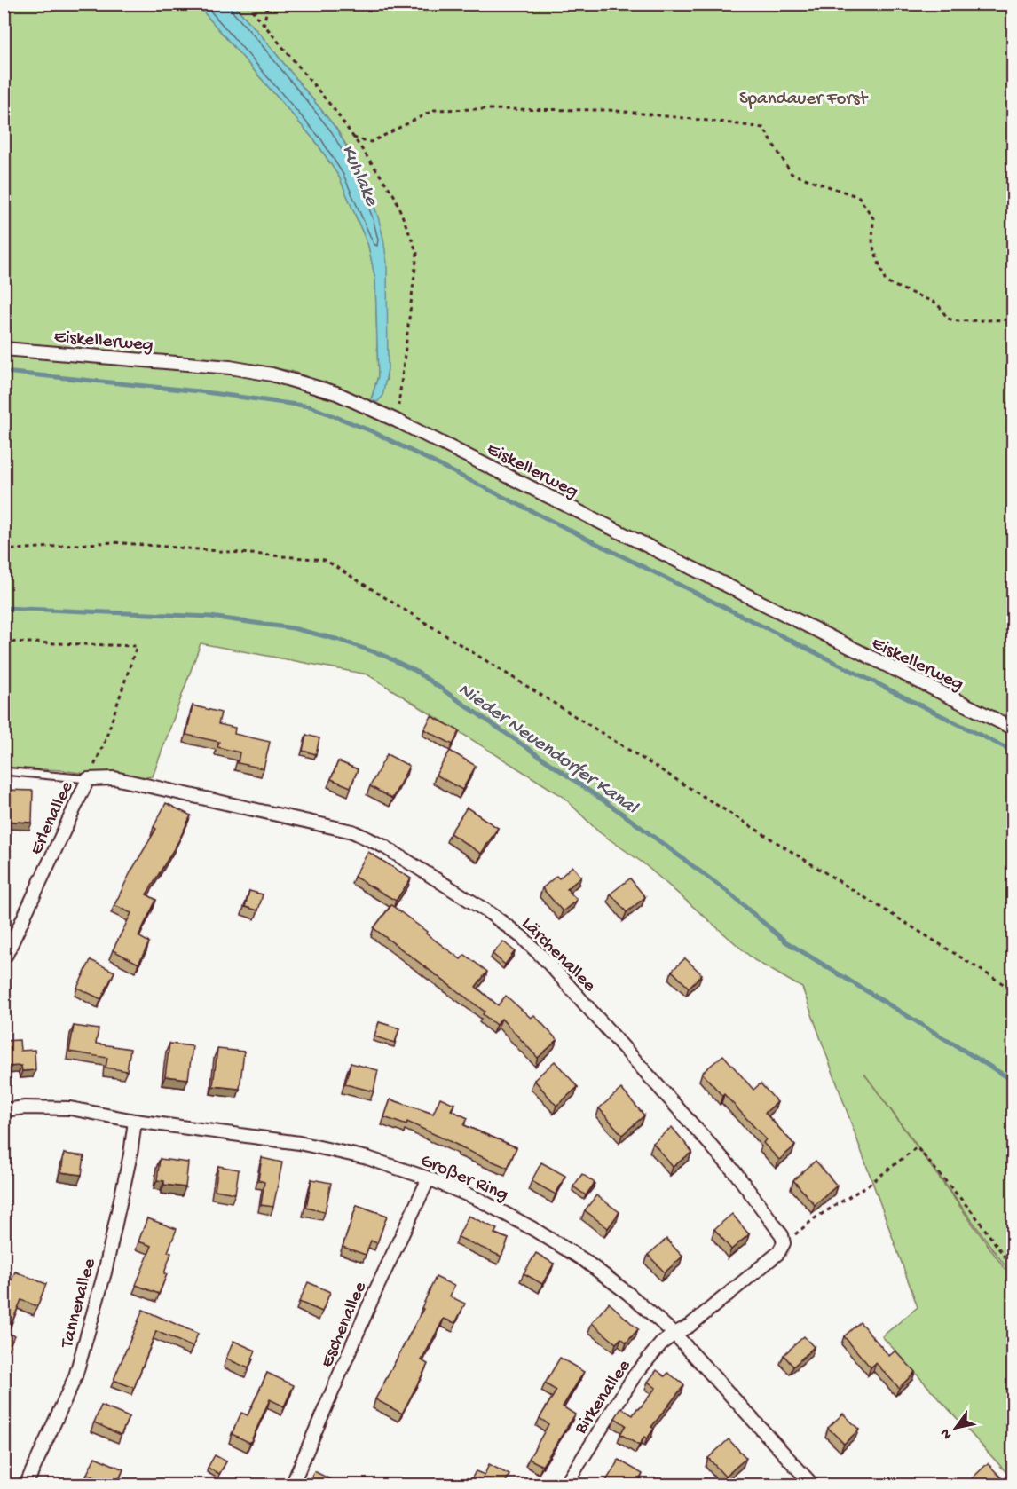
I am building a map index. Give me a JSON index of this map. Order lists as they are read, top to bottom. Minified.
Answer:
{"streets":{"street":["Eiskellerweg","Erlenallee","Lärchenallee","Großer Ring","Tannenallee","Eschenallee","Birkenallee"]},"crossings":[["Erlenallee","Lärchenallee"],["Großer Ring","Tannenallee"],["Großer Ring","Eschenallee"],["Großer Ring","Birkenallee"]],"water":["Kuhlake","Nieder Neuendorfer Kanal"],"parks":["Spandauer Forst"],"north":"bottom left"}
